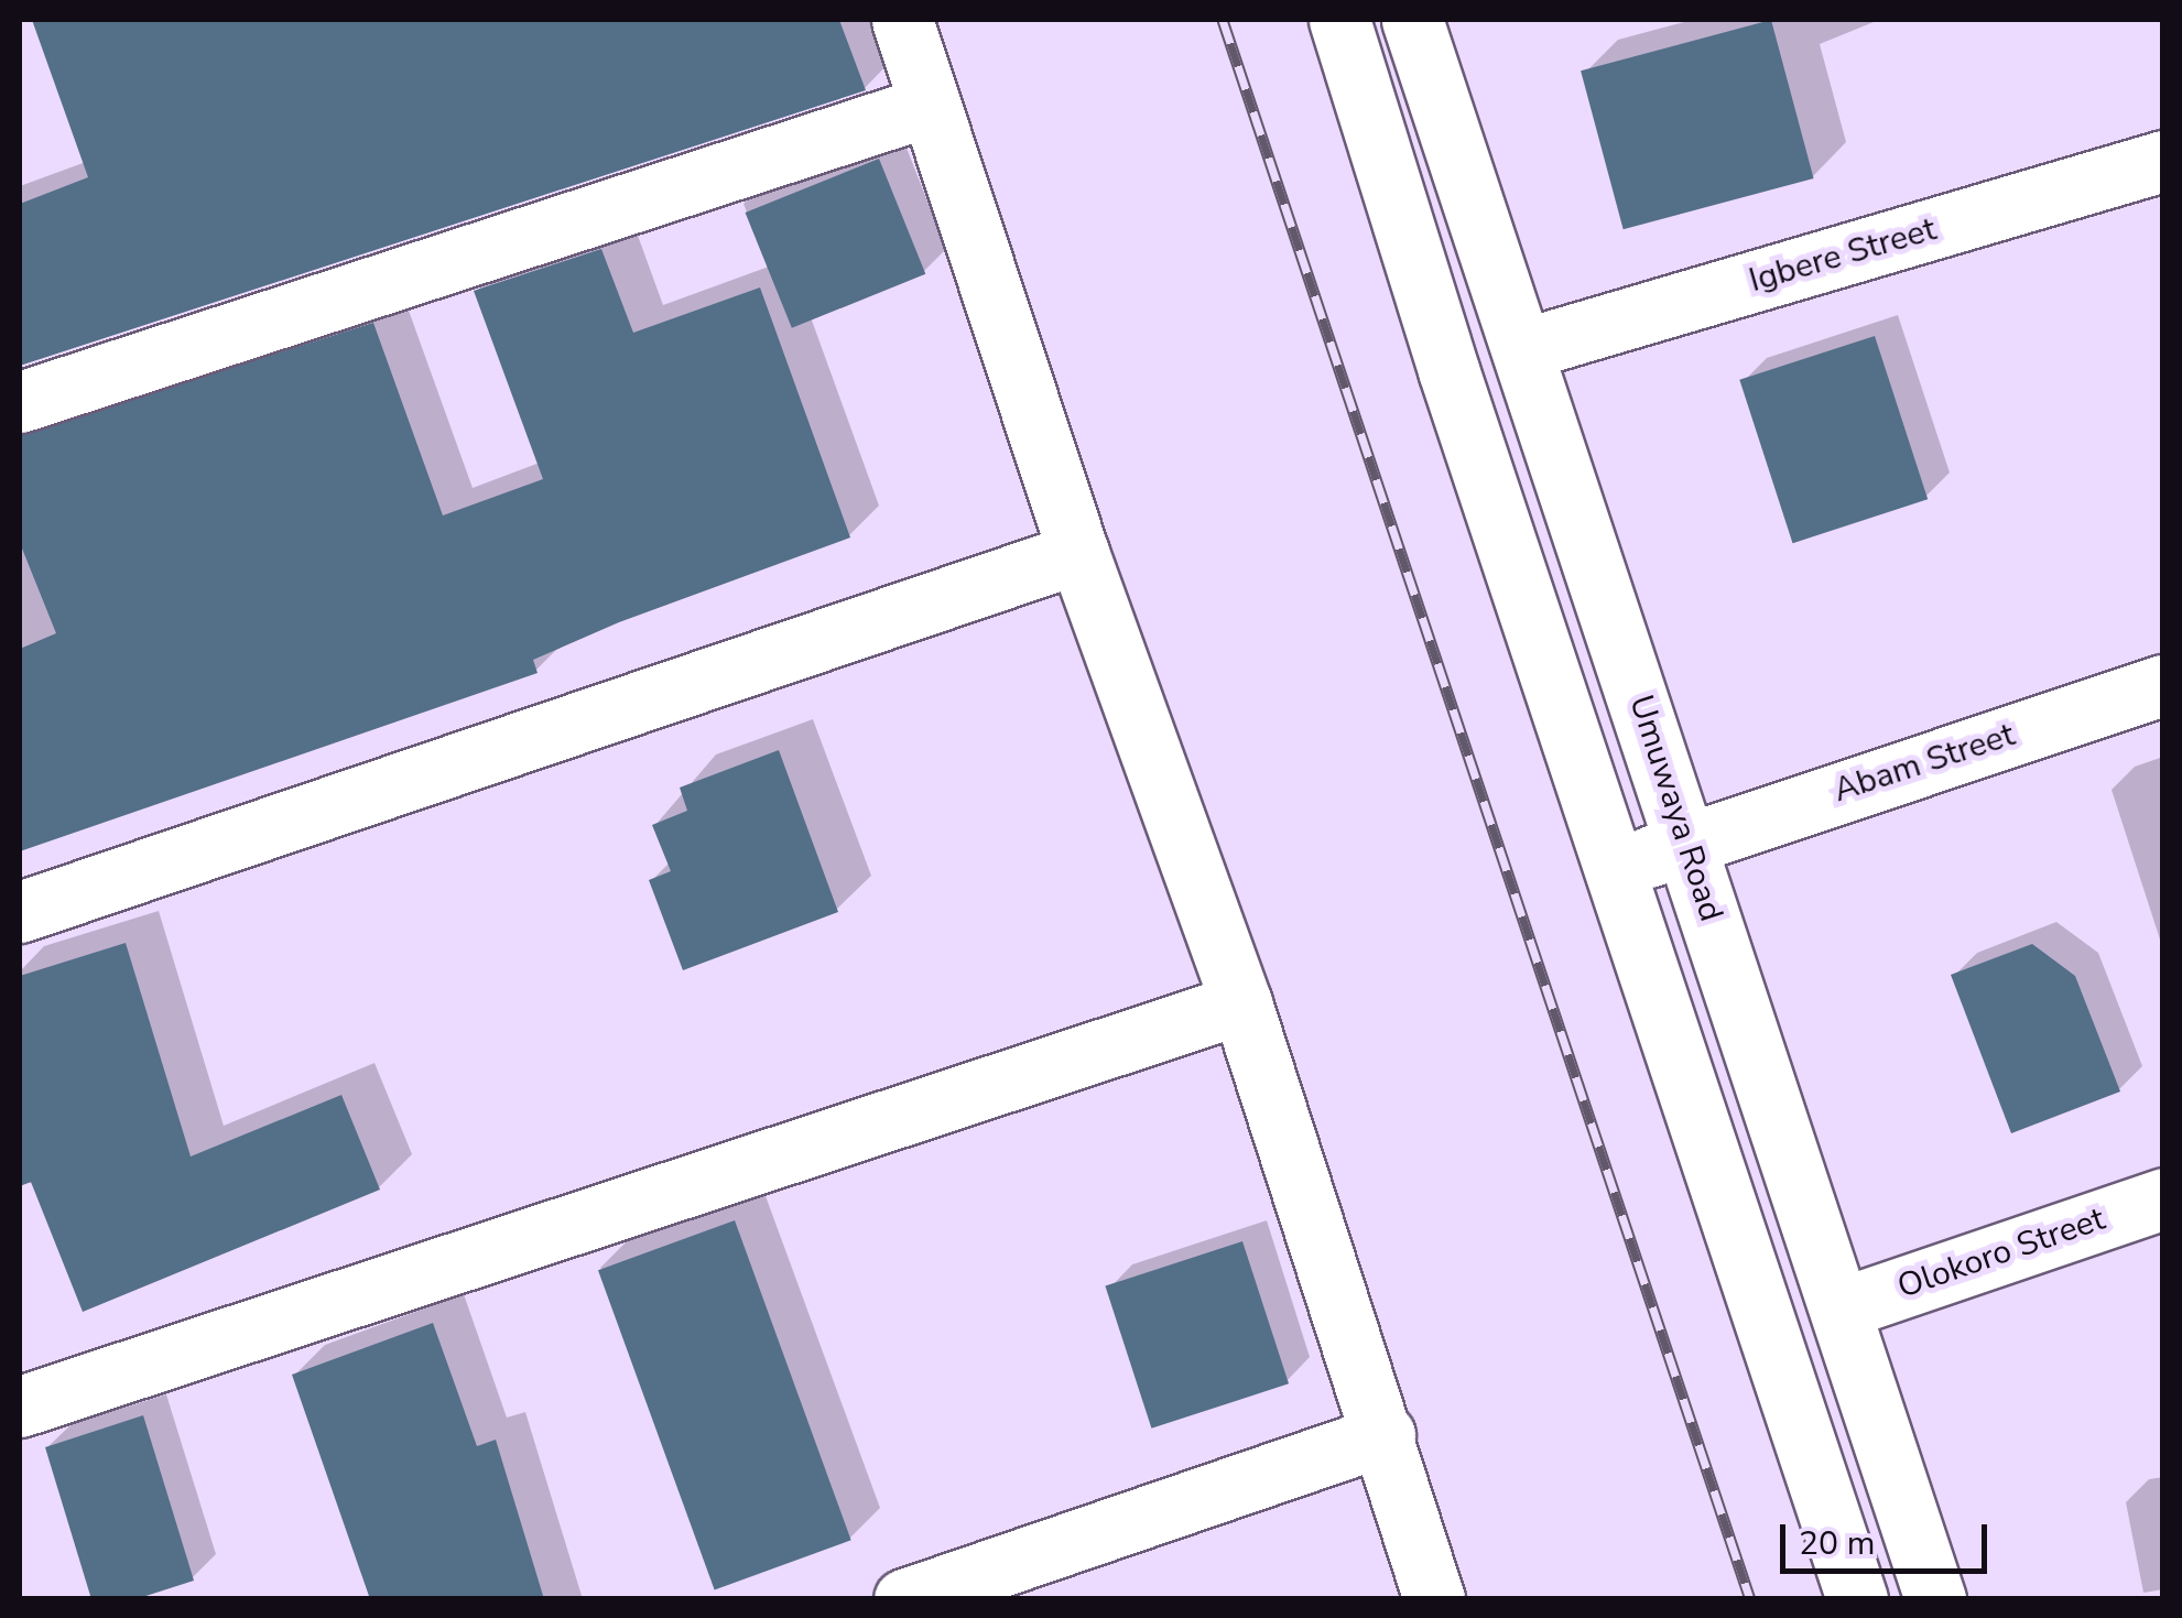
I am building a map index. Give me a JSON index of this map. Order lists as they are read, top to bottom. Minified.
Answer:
{"streets":{"street":["Igbere Street","Abam Street","Umuwaya Road","Olokoro Street"]},"crossings":[["Igbere Street","Umuwaya Road"],["Abam Street","Umuwaya Road"],["Umuwaya Road","Olokoro Street"]],"scale_bar":"20 m"}
